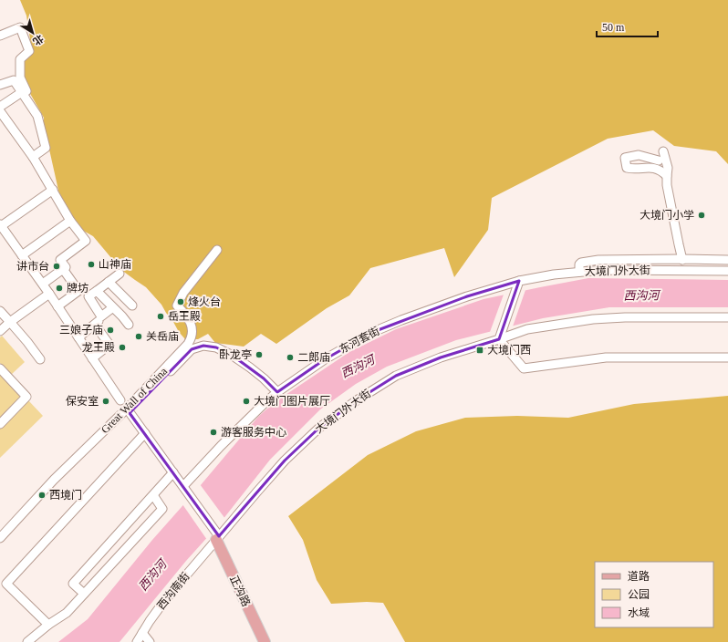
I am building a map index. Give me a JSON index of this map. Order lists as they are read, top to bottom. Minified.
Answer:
{"streets":{"main road":["正沟路"],"street":["大境门外大街","东河套街","Great Wall of China","西沟南街"]},"crossings":[["大境门外大街","东河套街"],["大境门外大街","西沟南街"],["大境门外大街","正沟路"],["西沟南街","正沟路"]],"water":["西沟河"],"places":{"other":["大境门小学","山神庙","讲市台","牌坊","烽火台","岳王殿","三娘子庙","关岳庙","龙王殿","卧龙亭","二郎庙","保安室","大境门图片展厅","游客服务中心","西境门"],"transit":["大境门西"]},"legend":["道路","公园","水域"],"scale_bar":"50 m","north":"bottom right"}
